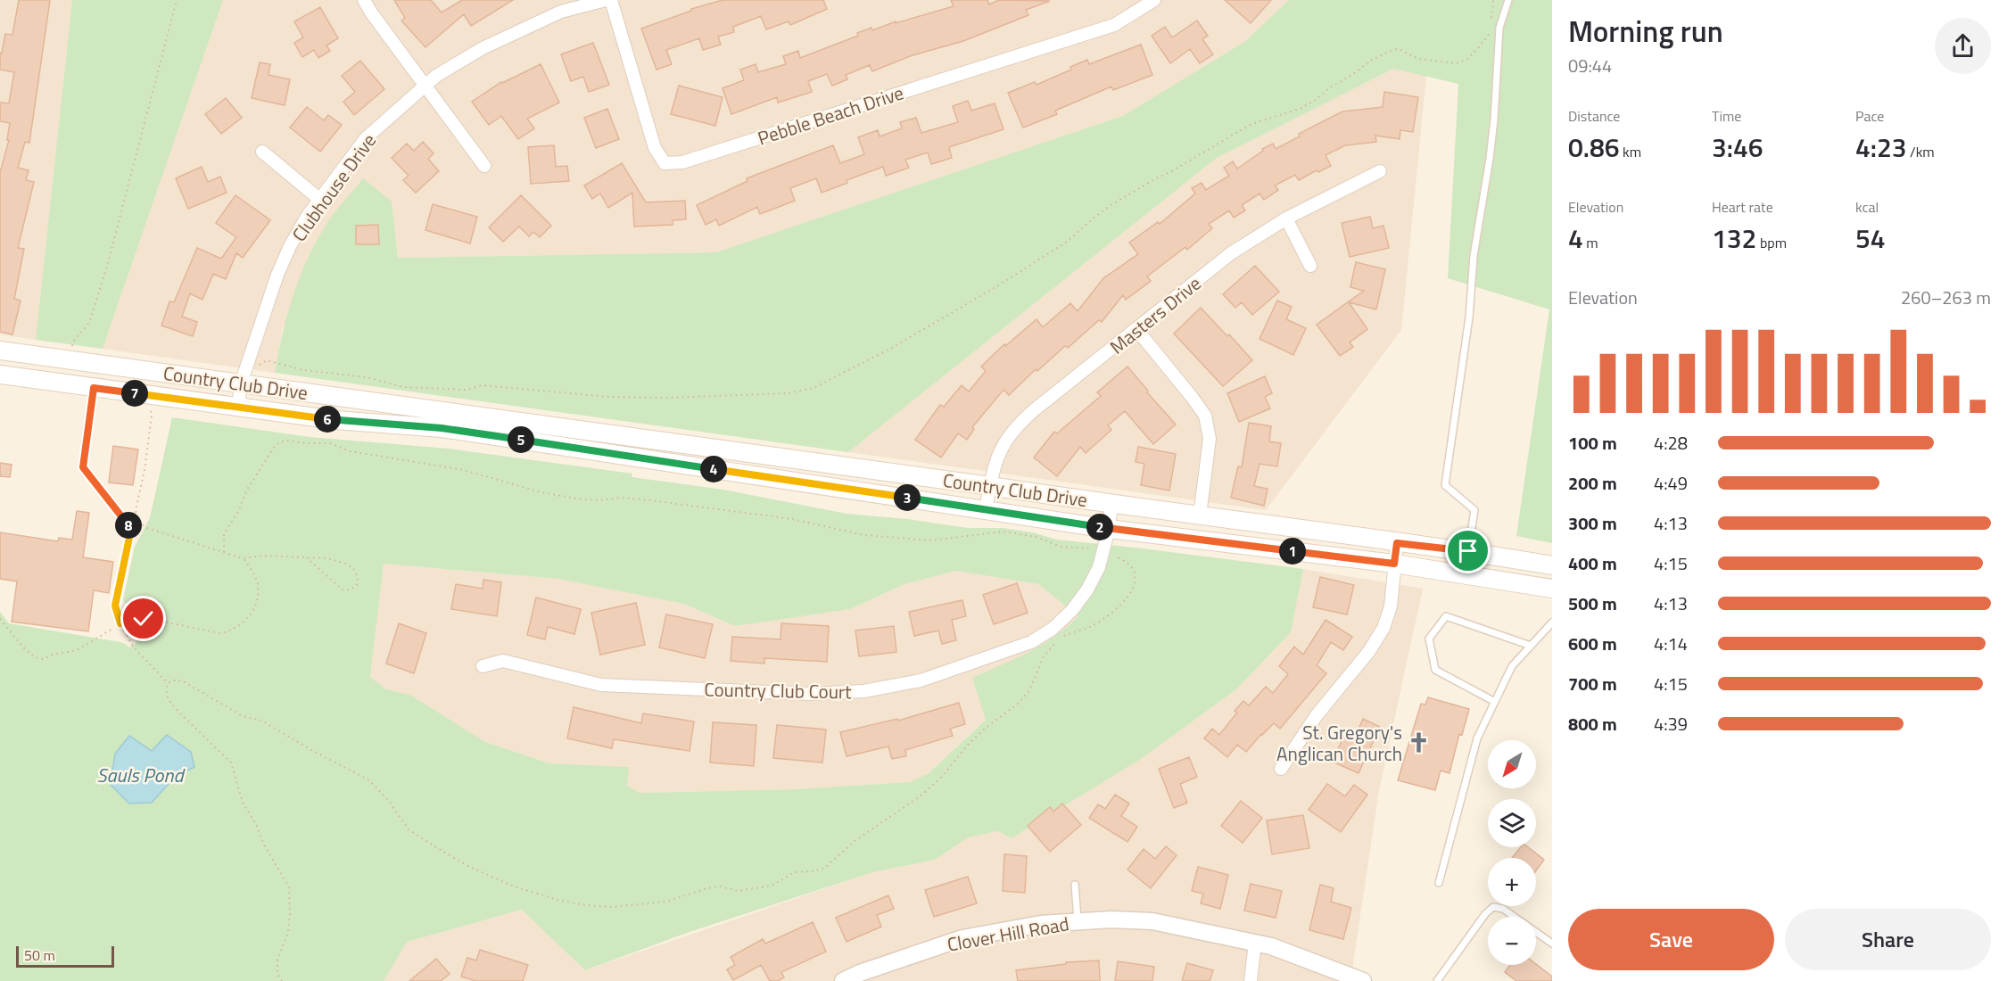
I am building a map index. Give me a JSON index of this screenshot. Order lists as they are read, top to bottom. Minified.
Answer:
{"streets":{"main road":["Country Club Drive"],"street":["Pebble Beach Drive","Clubhouse Drive","Masters Drive","Country Club Court","Clover Hill Road"]},"crossings":[["Clubhouse Drive","Country Club Drive"],["Masters Drive","Country Club Drive"],["Country Club Drive","Country Club Court"]],"water":["Sauls Pond"],"places":{"church":["St. Gregory's Anglican Church"]},"scale_bar":"50 m","north":"bottom left","page":{"heading":["Morning run","09:44"],"stats":[["Distance","0.86 km"],["Time","3:46"],["Pace","4:23 /km"],["Elevation","4 m"],["Heart rate","132 bpm"],["kcal","54"]],"chart":["Elevation","260–263 m"],"pins":["7","6","5","4","3","8","2","1"],"list":[{"name":"100 m","note":"4:28"},{"name":"200 m","note":"4:49"},{"name":"300 m","note":"4:13"},{"name":"400 m","note":"4:15"},{"name":"500 m","note":"4:13"},{"name":"600 m","note":"4:14"},{"name":"700 m","note":"4:15"},{"name":"800 m","note":"4:39"}],"map_buttons":["+","−"],"buttons":["Save","Share"],"scale":"50 m"}}
